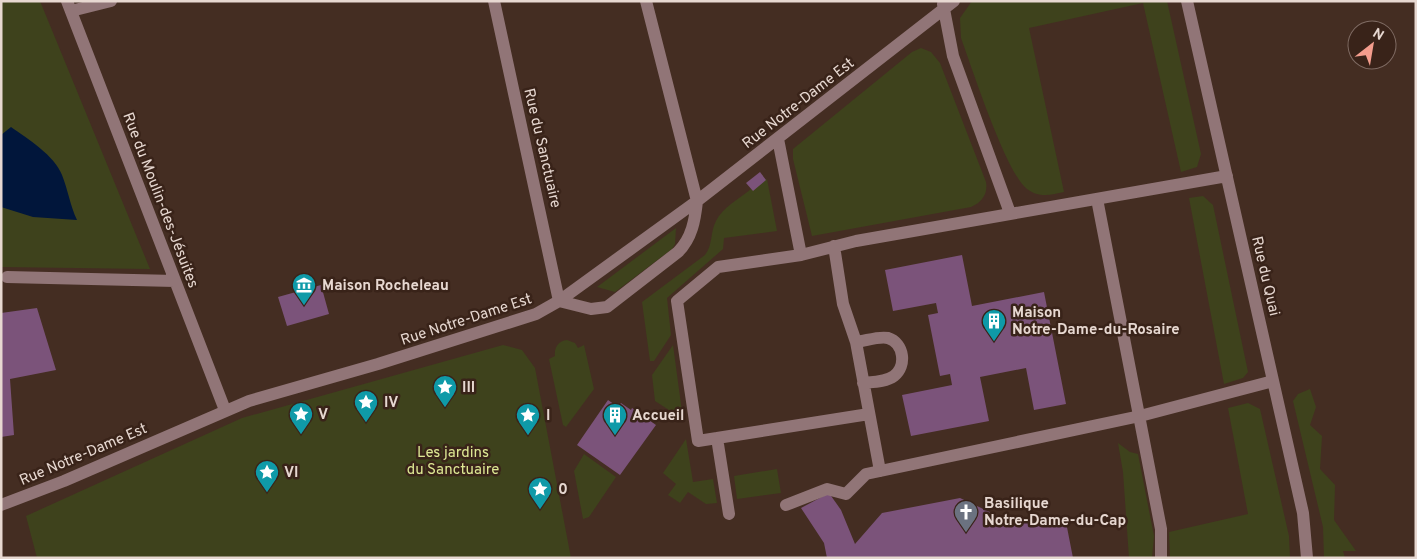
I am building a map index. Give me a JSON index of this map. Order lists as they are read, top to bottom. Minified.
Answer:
{"streets":{"street":["Rue Notre-Dame Est","Rue du Sanctuaire","Rue du Moulin-des-Jésuites","Rue du Quai"]},"crossings":[["Rue Notre-Dame Est","Rue du Sanctuaire"],["Rue Notre-Dame Est","Rue du Moulin-des-Jésuites"]],"parks":["Les jardins du Sanctuaire"],"places":{"museum":["Maison Rocheleau"],"building":["Maison Notre-Dame-du-Rosaire","Accueil"],"place":["III","IV","V","I","VI","0"],"church":["Basilique Notre-Dame-du-Cap"]},"north":"top right"}
